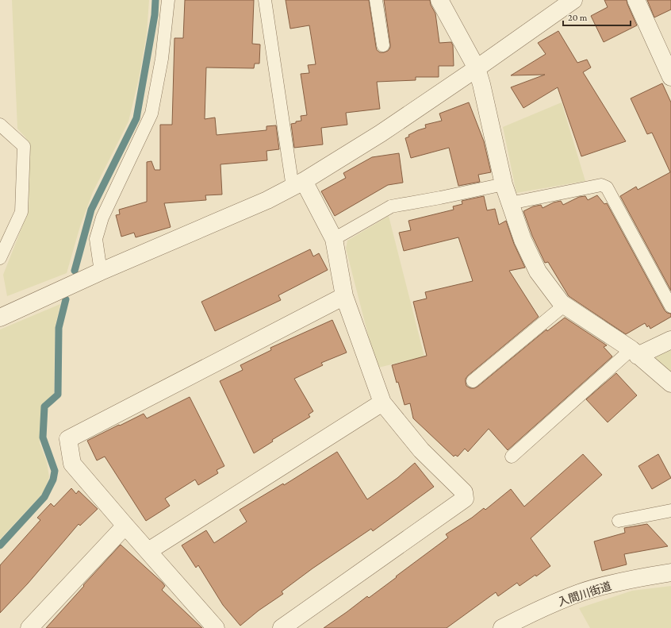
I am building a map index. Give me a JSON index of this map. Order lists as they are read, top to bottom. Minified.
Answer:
{"streets":{"street":["入間川街道"]},"scale_bar":"20 m"}
